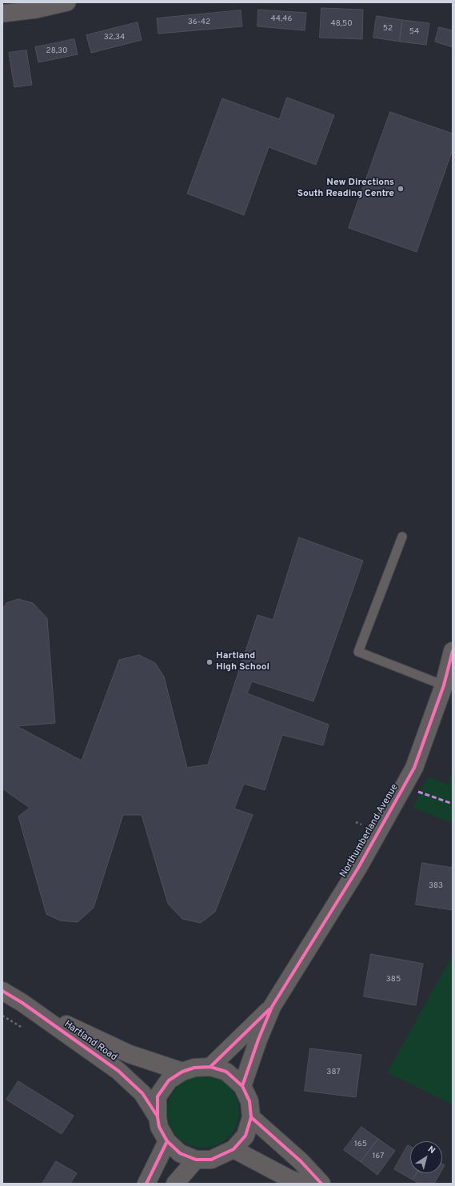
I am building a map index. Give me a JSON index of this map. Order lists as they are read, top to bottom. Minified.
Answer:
{"streets":{"street":["Northumberland Avenue","Hartland Road"]},"crossings":[["Northumberland Avenue","Hartland Road"]],"places":["New Directions South Reading Centre","Hartland High School"],"house_numbers":["44,46","36-42","48,50","52","54","32,34","28,30","383","385","387","165","167"],"north":"top right"}
